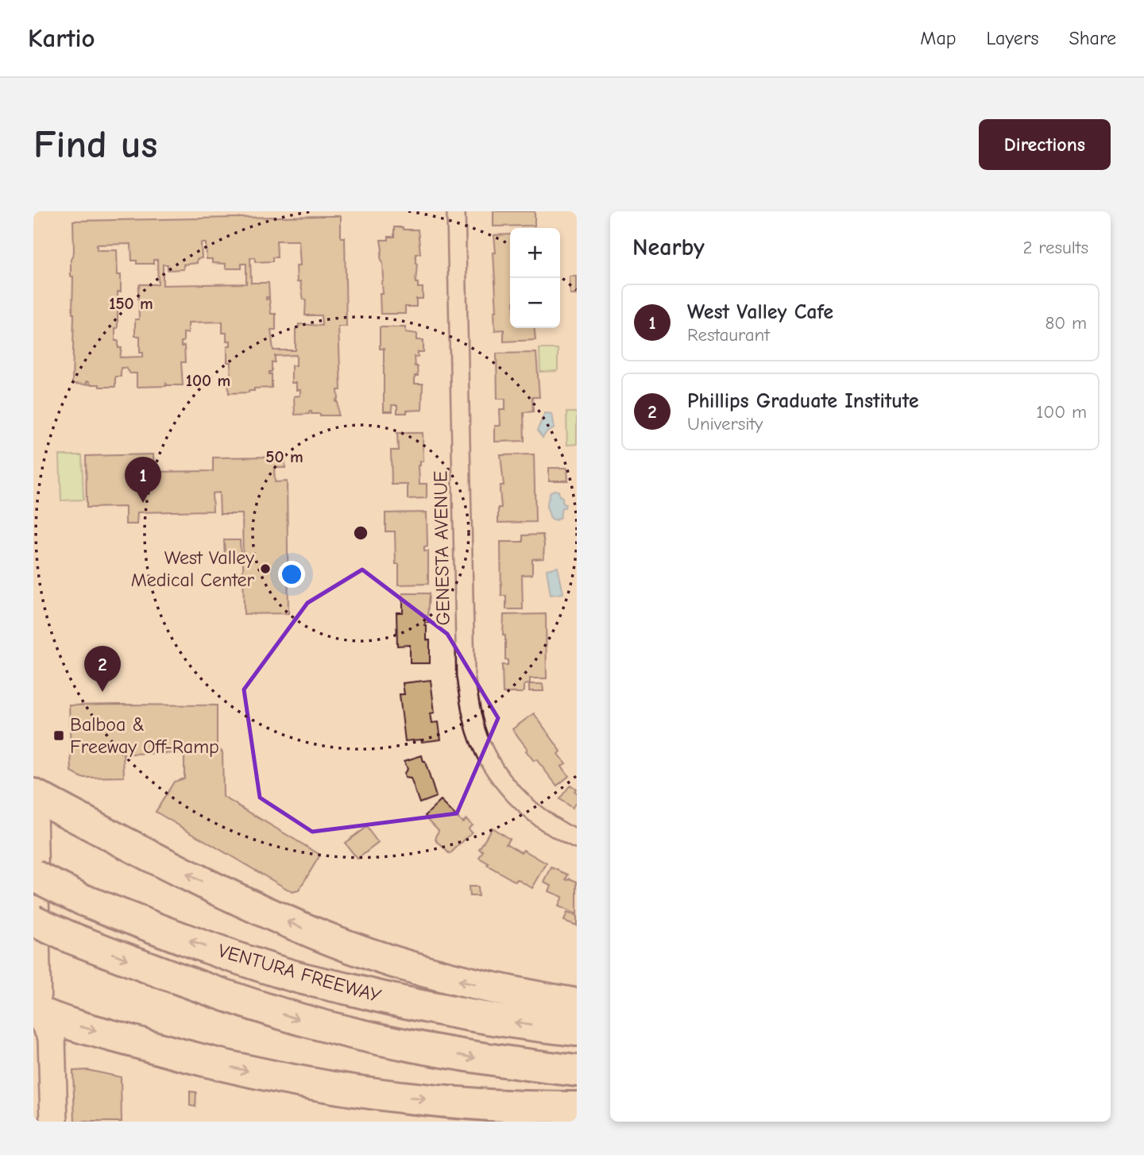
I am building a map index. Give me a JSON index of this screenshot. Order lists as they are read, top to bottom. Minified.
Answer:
{"streets":{"highway":["VENTURA FREEWAY"],"street":["GENESTA AVENUE"]},"places":{"other":["West Valley Medical Center"],"transit":["Balboa & Freeway Off-Ramp"]},"page":{"header":"Kartio","nav":["Map","Layers","Share"],"buttons":"Directions","title":"Find us","heading":["Nearby","2 results"],"map_buttons":["+","−"],"list":[{"mark":"1","name":"West Valley Cafe","note":"Restaurant","value":"80 m"},{"mark":"2","name":"Phillips Graduate Institute","note":"University","value":"100 m"}],"pins":["1","2"]},"rings":["150 m","100 m","50 m"]}
